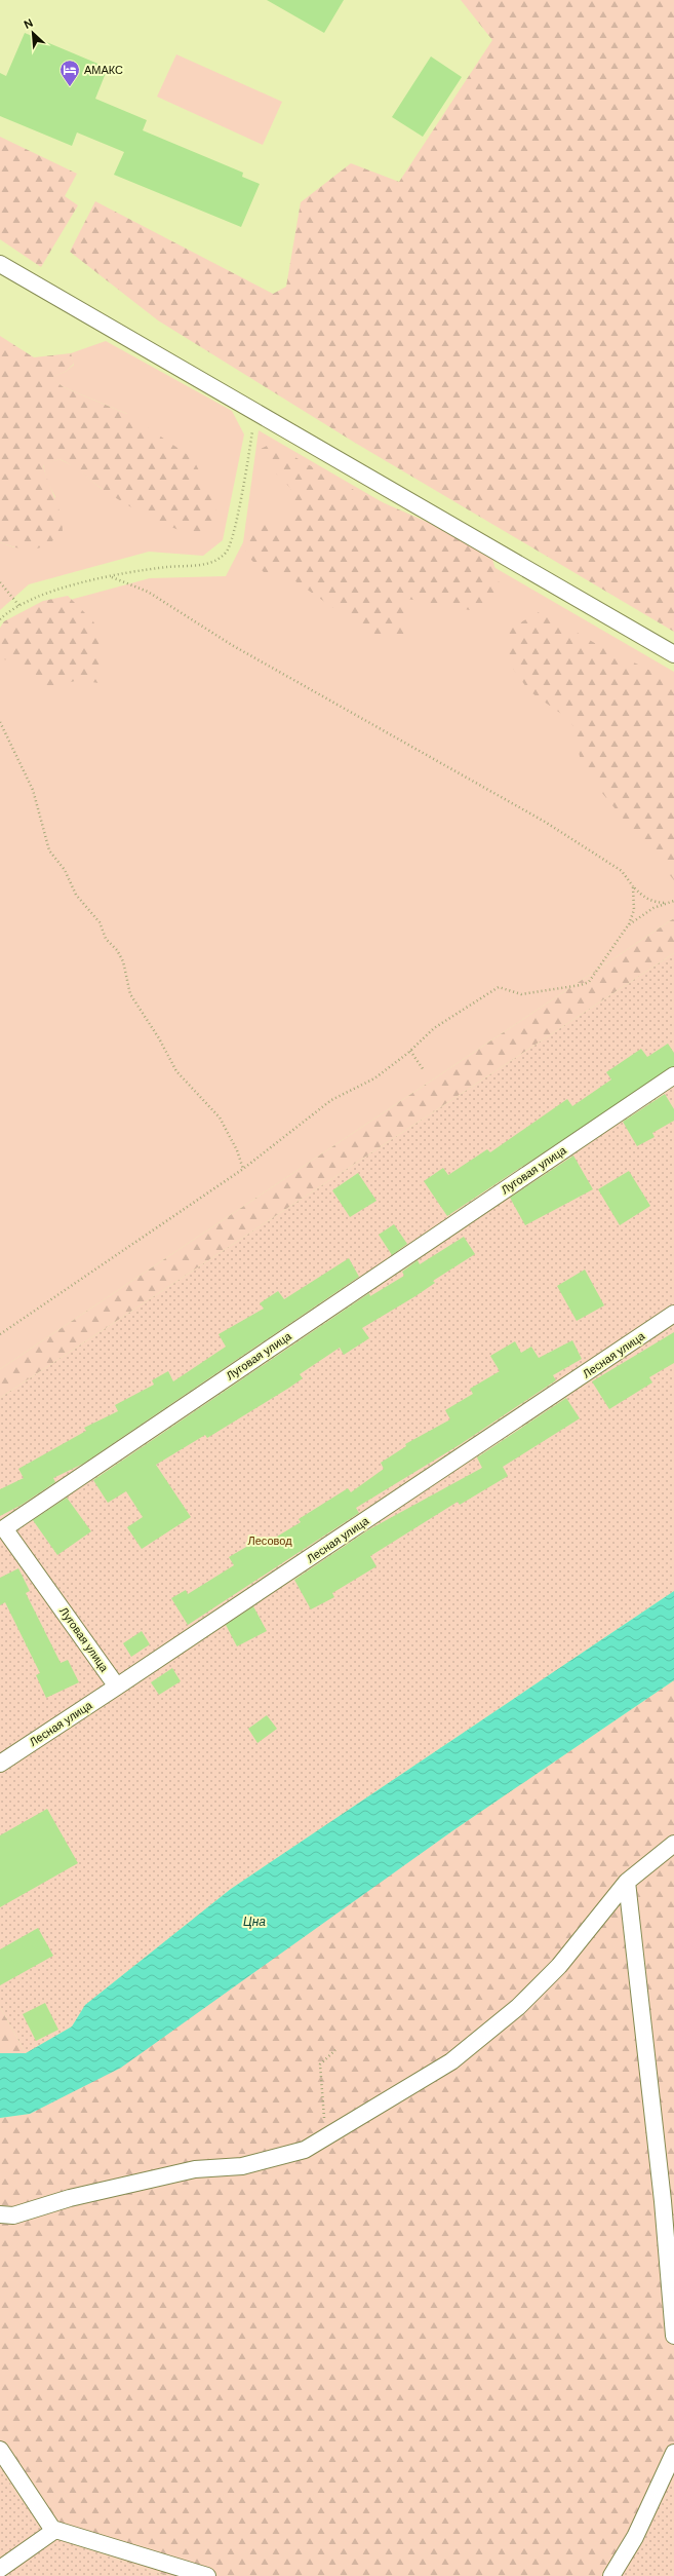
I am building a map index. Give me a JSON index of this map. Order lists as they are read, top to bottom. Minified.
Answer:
{"streets":{"street":["Луговая улица","Лесная улица"]},"crossings":[["Луговая улица","Лесная улица"]],"water":["Цна"],"parks":["Лесовод"],"places":{"hotel":["АМАКС"]},"north":"top left"}
